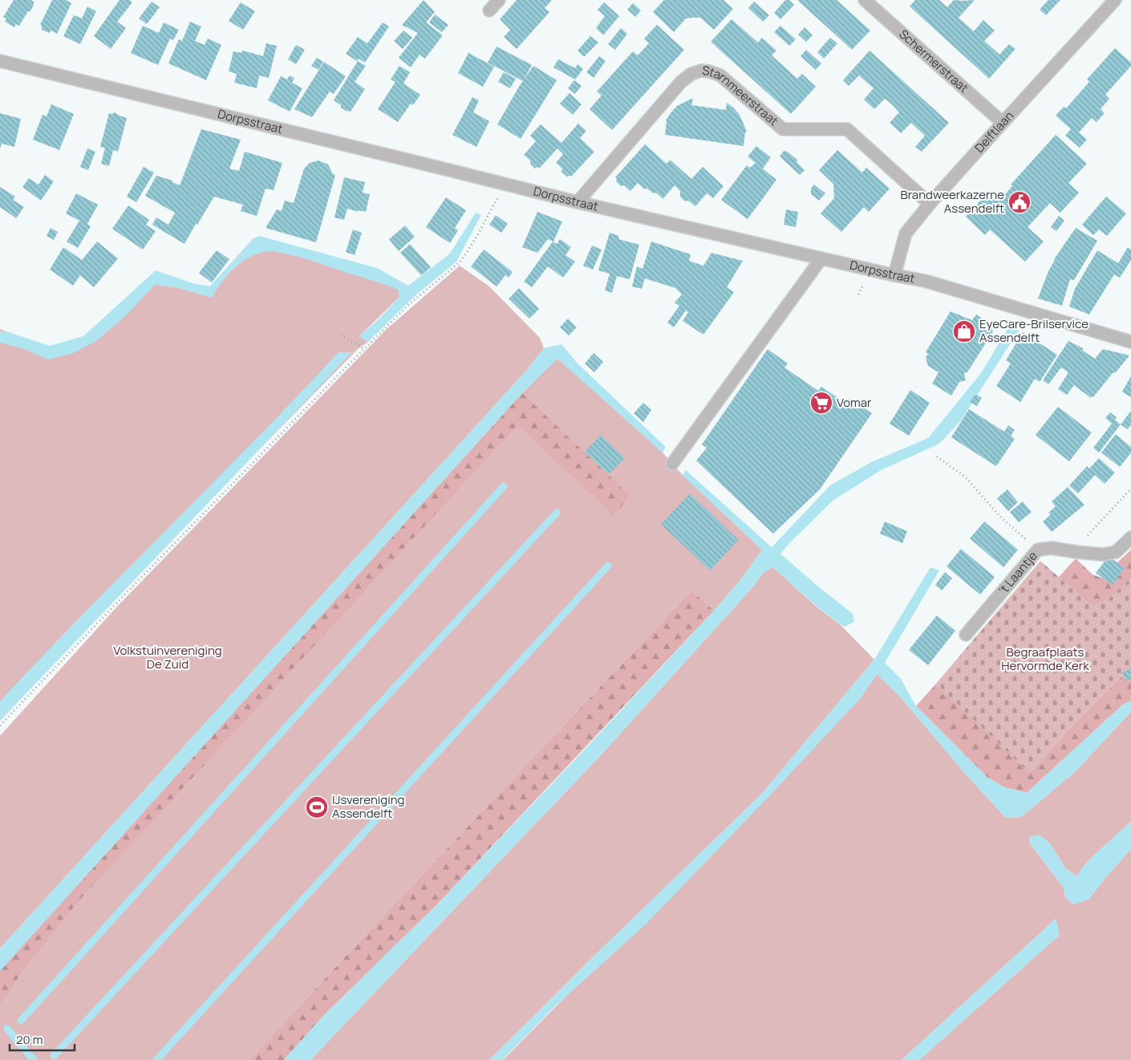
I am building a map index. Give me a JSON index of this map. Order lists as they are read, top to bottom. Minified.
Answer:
{"streets":{"street":["Schermerstraat","Starnmeerstraat","Dorpsstraat","Delftlaan","'t Laantje"]},"crossings":[["Schermerstraat","Delftlaan"],["Starnmeerstraat","Dorpsstraat"],["Starnmeerstraat","Delftlaan"],["Dorpsstraat","Delftlaan"]],"parks":["Volkstuinvereniging De Zuid","Begraafplaats Hervormde Kerk"],"places":{"public building":["Brandweerkazerne Assendelft"],"shop":["EyeCare-Brilservice Assendelft"],"supermarket":["Vomar"],"sports":["IJsvereniging Assendelft"]},"scale_bar":"20 m"}
